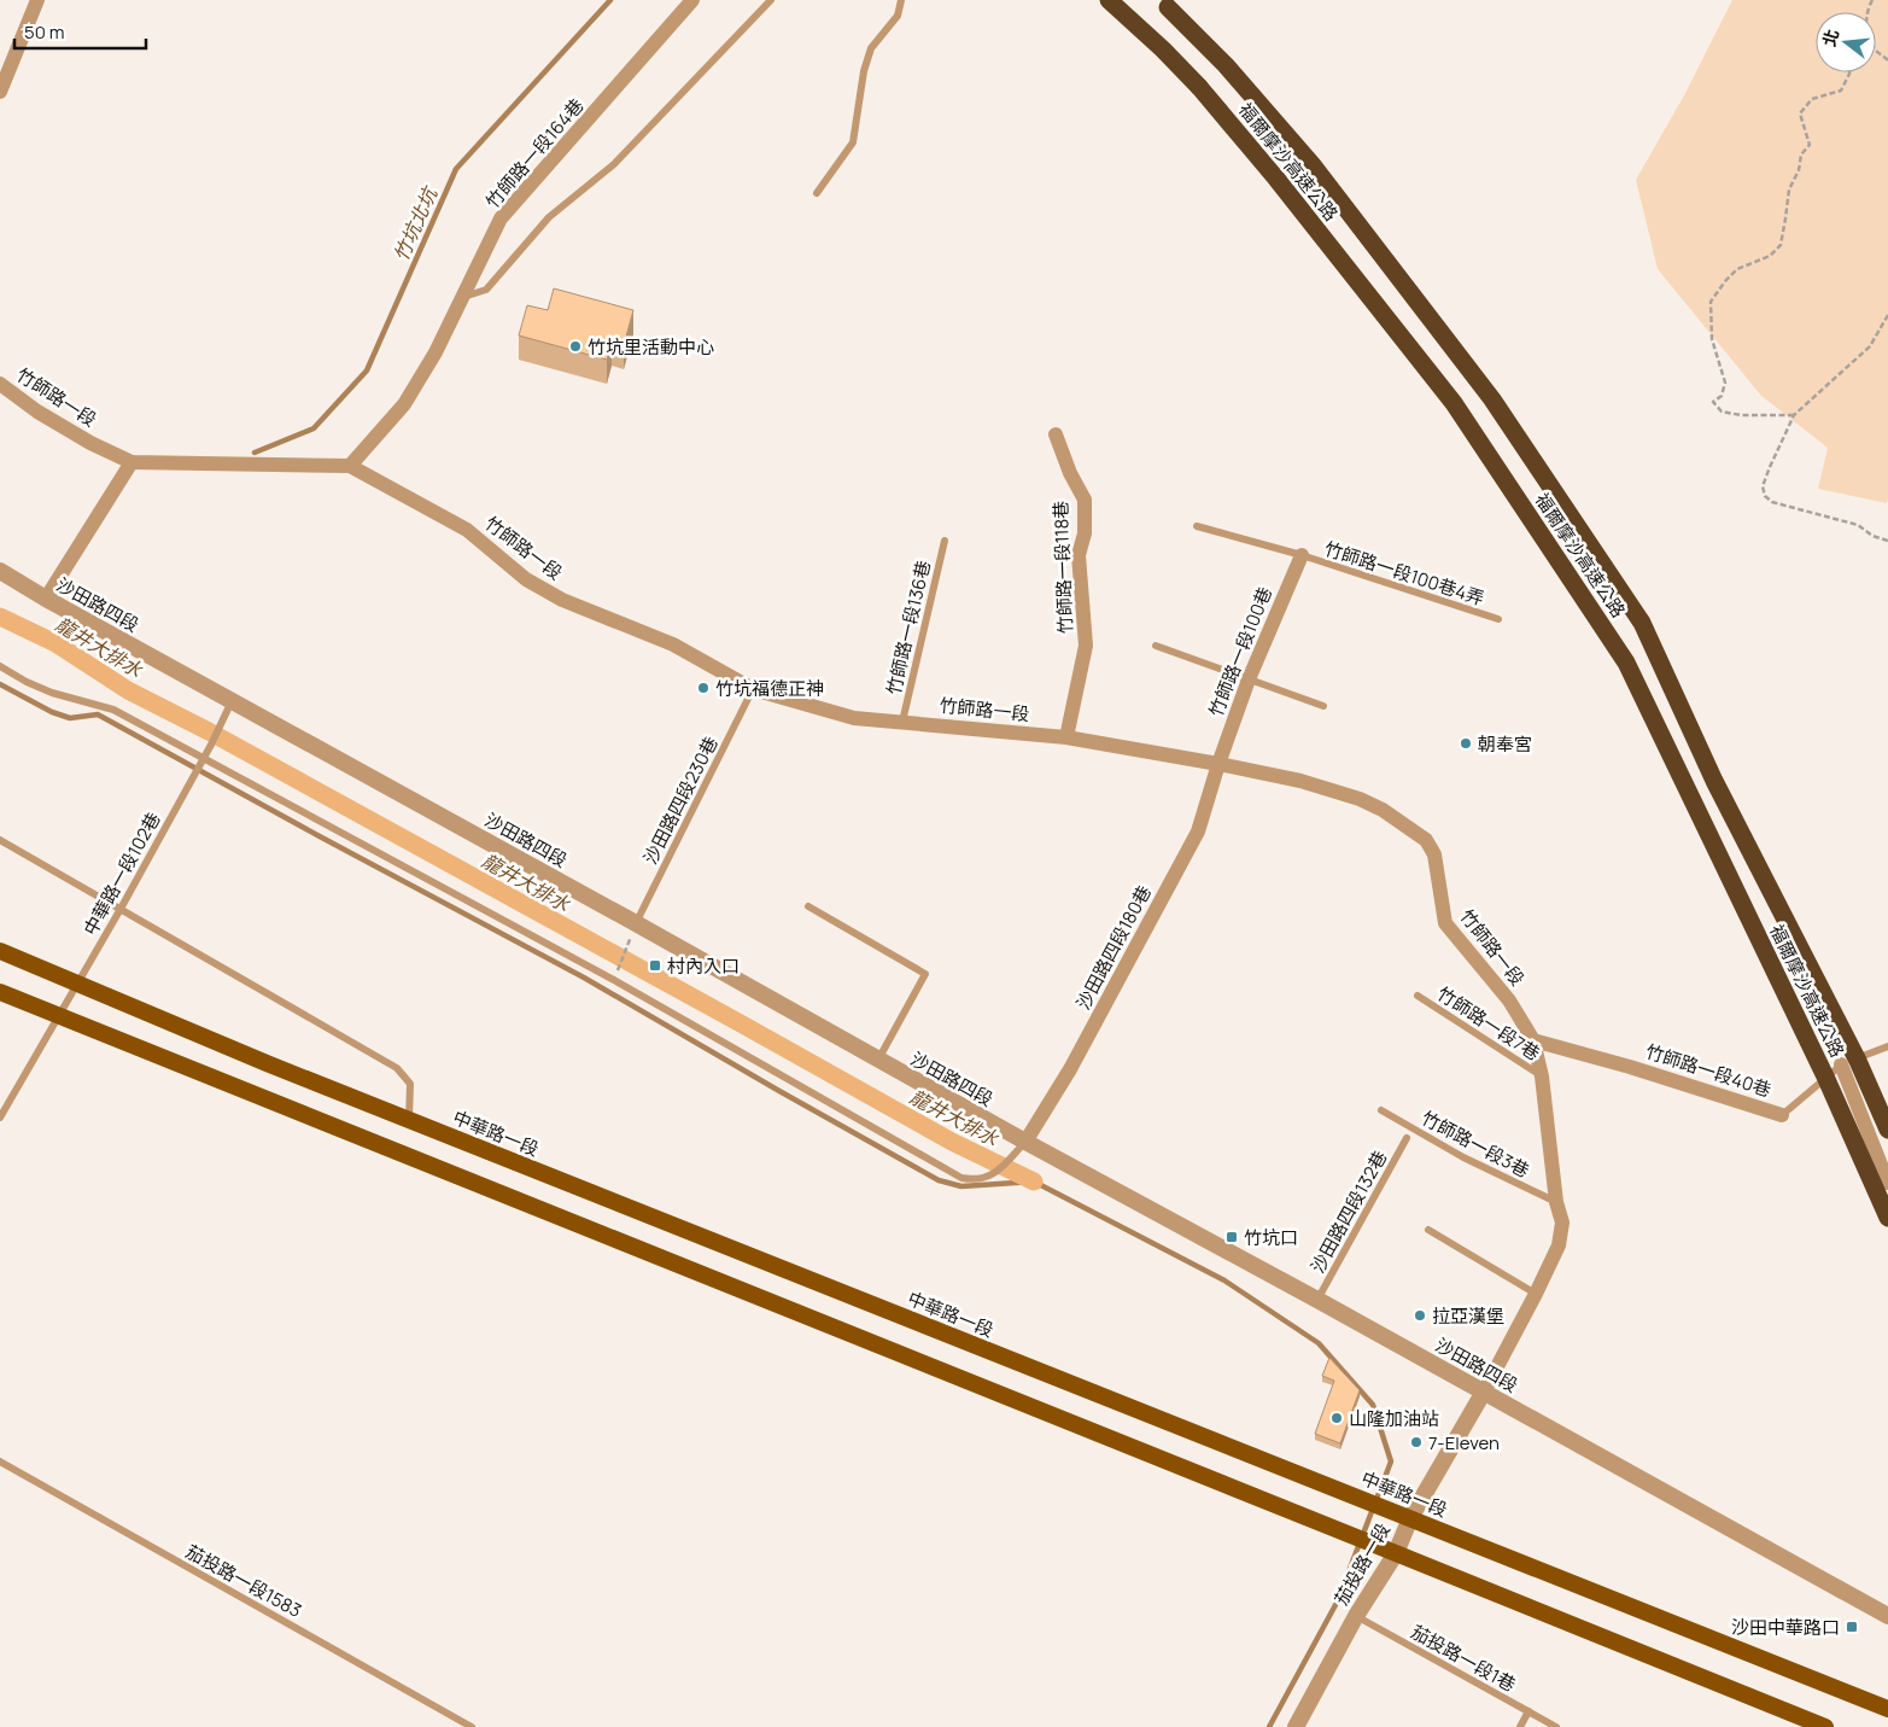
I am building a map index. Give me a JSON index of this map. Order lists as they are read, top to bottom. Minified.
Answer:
{"streets":{"highway":["福爾摩沙高速公路"],"main road":["中華路一段"],"street":["竹師路一段164巷","竹師路一段","竹師路一段118巷","沙田路四段","竹師路一段100巷","沙田路四段180巷","竹師路一段40巷","茄投路一段"],"lane":["竹師路一段100巷4弄","竹師路一段136巷","沙田路四段230巷","中華路一段102巷","竹師路一段7巷","竹師路一段3巷","沙田路四段132巷","茄投路一段1583","茄投路一段1巷"]},"crossings":[["竹師路一段164巷","竹師路一段"],["竹師路一段","竹師路一段118巷"],["竹師路一段","沙田路四段"],["竹師路一段","竹師路一段136巷"],["竹師路一段","竹師路一段100巷"],["竹師路一段","沙田路四段230巷"],["竹師路一段","沙田路四段180巷"],["竹師路一段","竹師路一段7巷"],["竹師路一段","竹師路一段40巷"],["竹師路一段","竹師路一段3巷"],["竹師路一段","茄投路一段"],["竹師路一段100巷4弄","竹師路一段100巷"],["沙田路四段","沙田路四段230巷"],["沙田路四段","中華路一段102巷"],["沙田路四段","沙田路四段180巷"],["沙田路四段","沙田路四段132巷"],["沙田路四段","茄投路一段"],["竹師路一段100巷","沙田路四段180巷"],["中華路一段102巷","中華路一段"],["中華路一段","茄投路一段"],["茄投路一段","茄投路一段1巷"]],"water":["竹坑北坑","龍井大排水"],"places":{"other":["竹坑里活動中心","竹坑福德正神","朝奉宮","拉亞漢堡","山隆加油站","7-Eleven"],"transit":["村內入口","竹坑口","沙田中華路口"]},"scale_bar":"50 m","north":"left"}
